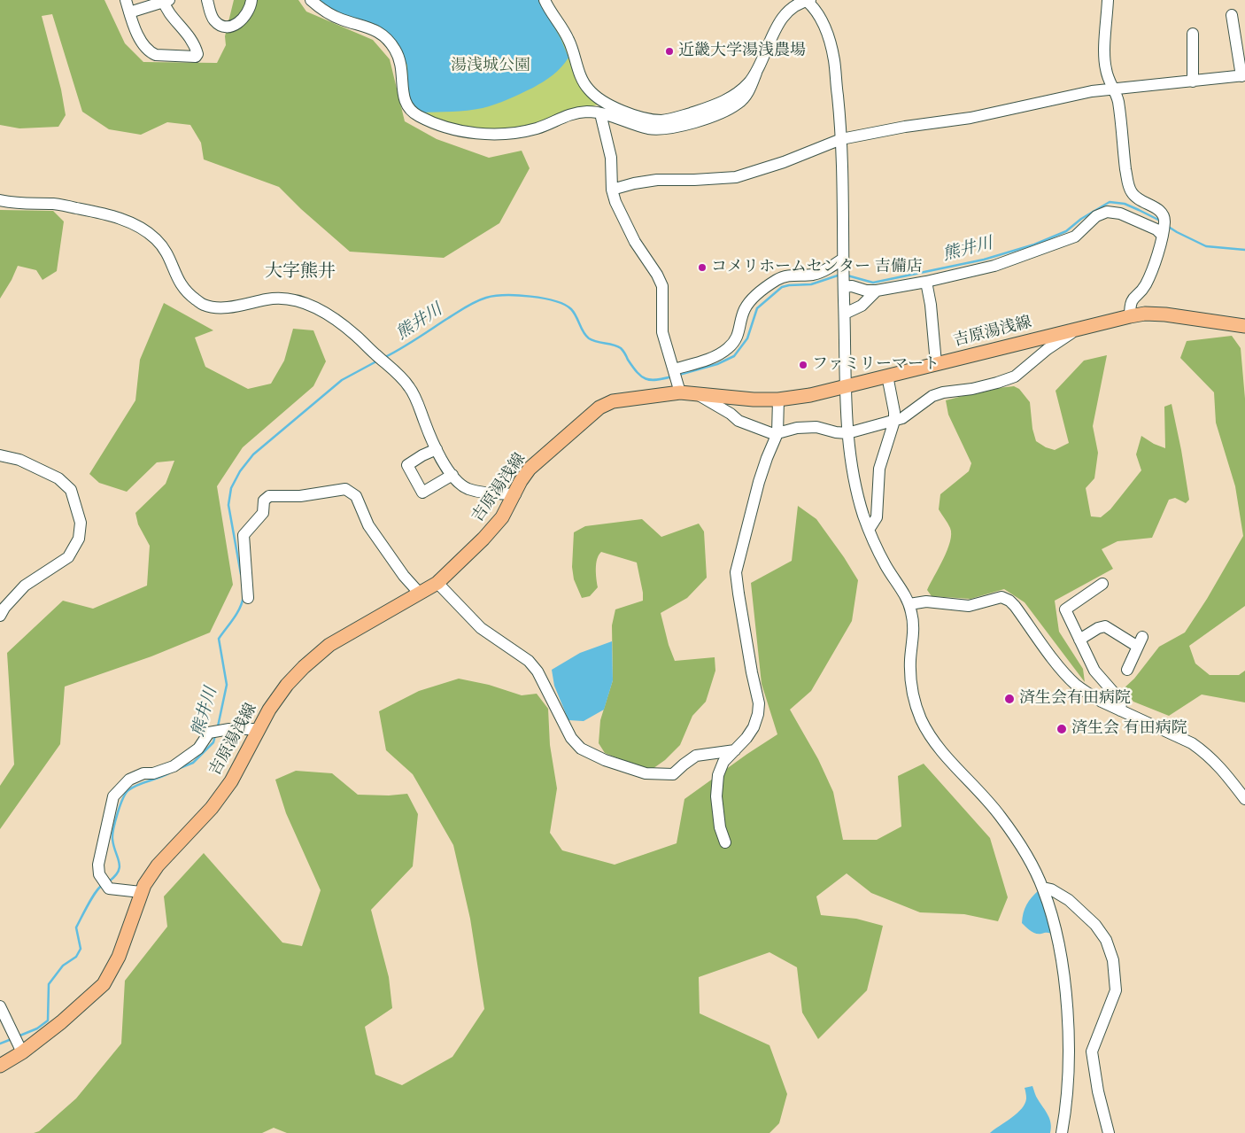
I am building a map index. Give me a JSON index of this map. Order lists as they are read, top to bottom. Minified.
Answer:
{"streets":{"main road":["吉原湯浅線"]},"districts":["大字熊井"],"water":["熊井川"],"parks":["湯浅城公園"],"places":["近畿大学湯浅農場","コメリホームセンター 吉備店","ファミリーマート","済生会有田病院","済生会 有田病院"]}
